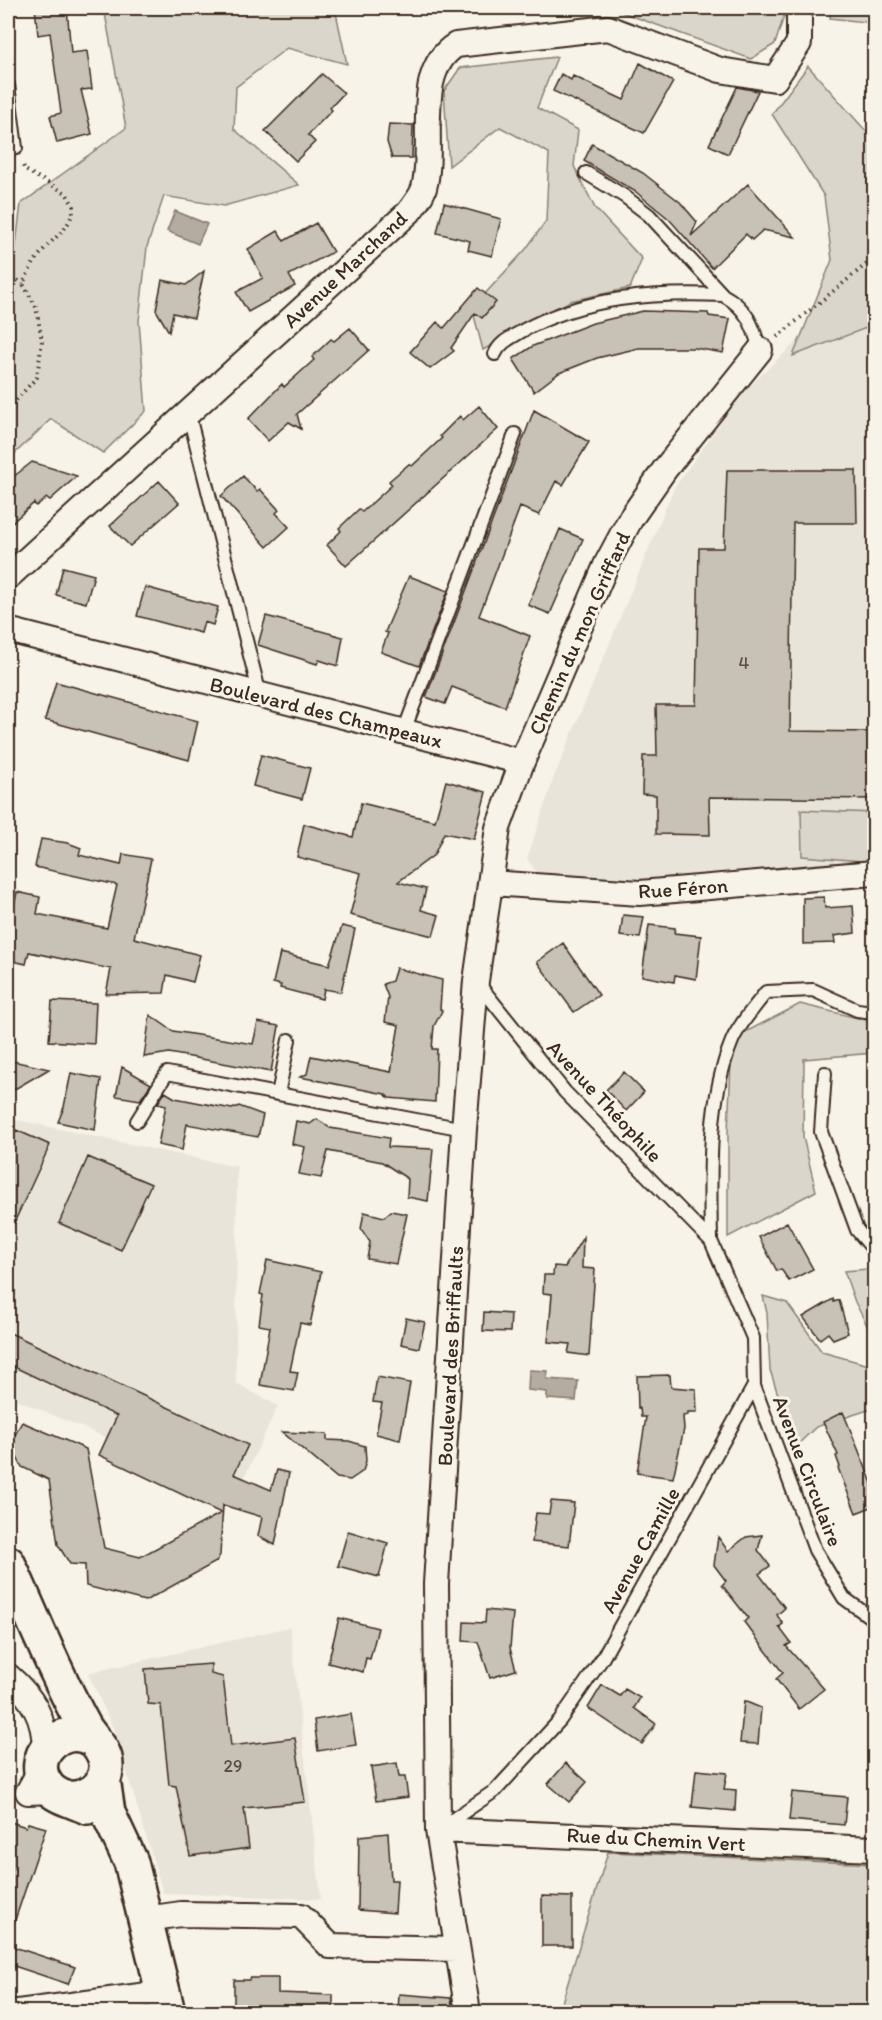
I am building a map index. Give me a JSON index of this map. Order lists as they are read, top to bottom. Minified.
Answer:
{"streets":{"street":["Avenue Marchand","Chemin du mon Griffard","Boulevard des Champeaux","Rue Féron","Boulevard des Briffaults","Rue du Chemin Vert"],"lane":["Avenue Théophile","Avenue Circulaire","Avenue Camille"]},"crossings":[["Chemin du mon Griffard","Boulevard des Champeaux"],["Rue Féron","Boulevard des Briffaults"],["Avenue Théophile","Boulevard des Briffaults"],["Boulevard des Briffaults","Avenue Camille"],["Boulevard des Briffaults","Rue du Chemin Vert"],["Avenue Circulaire","Avenue Camille"],["Avenue Camille","Rue du Chemin Vert"]],"house_numbers":["4","29"]}
